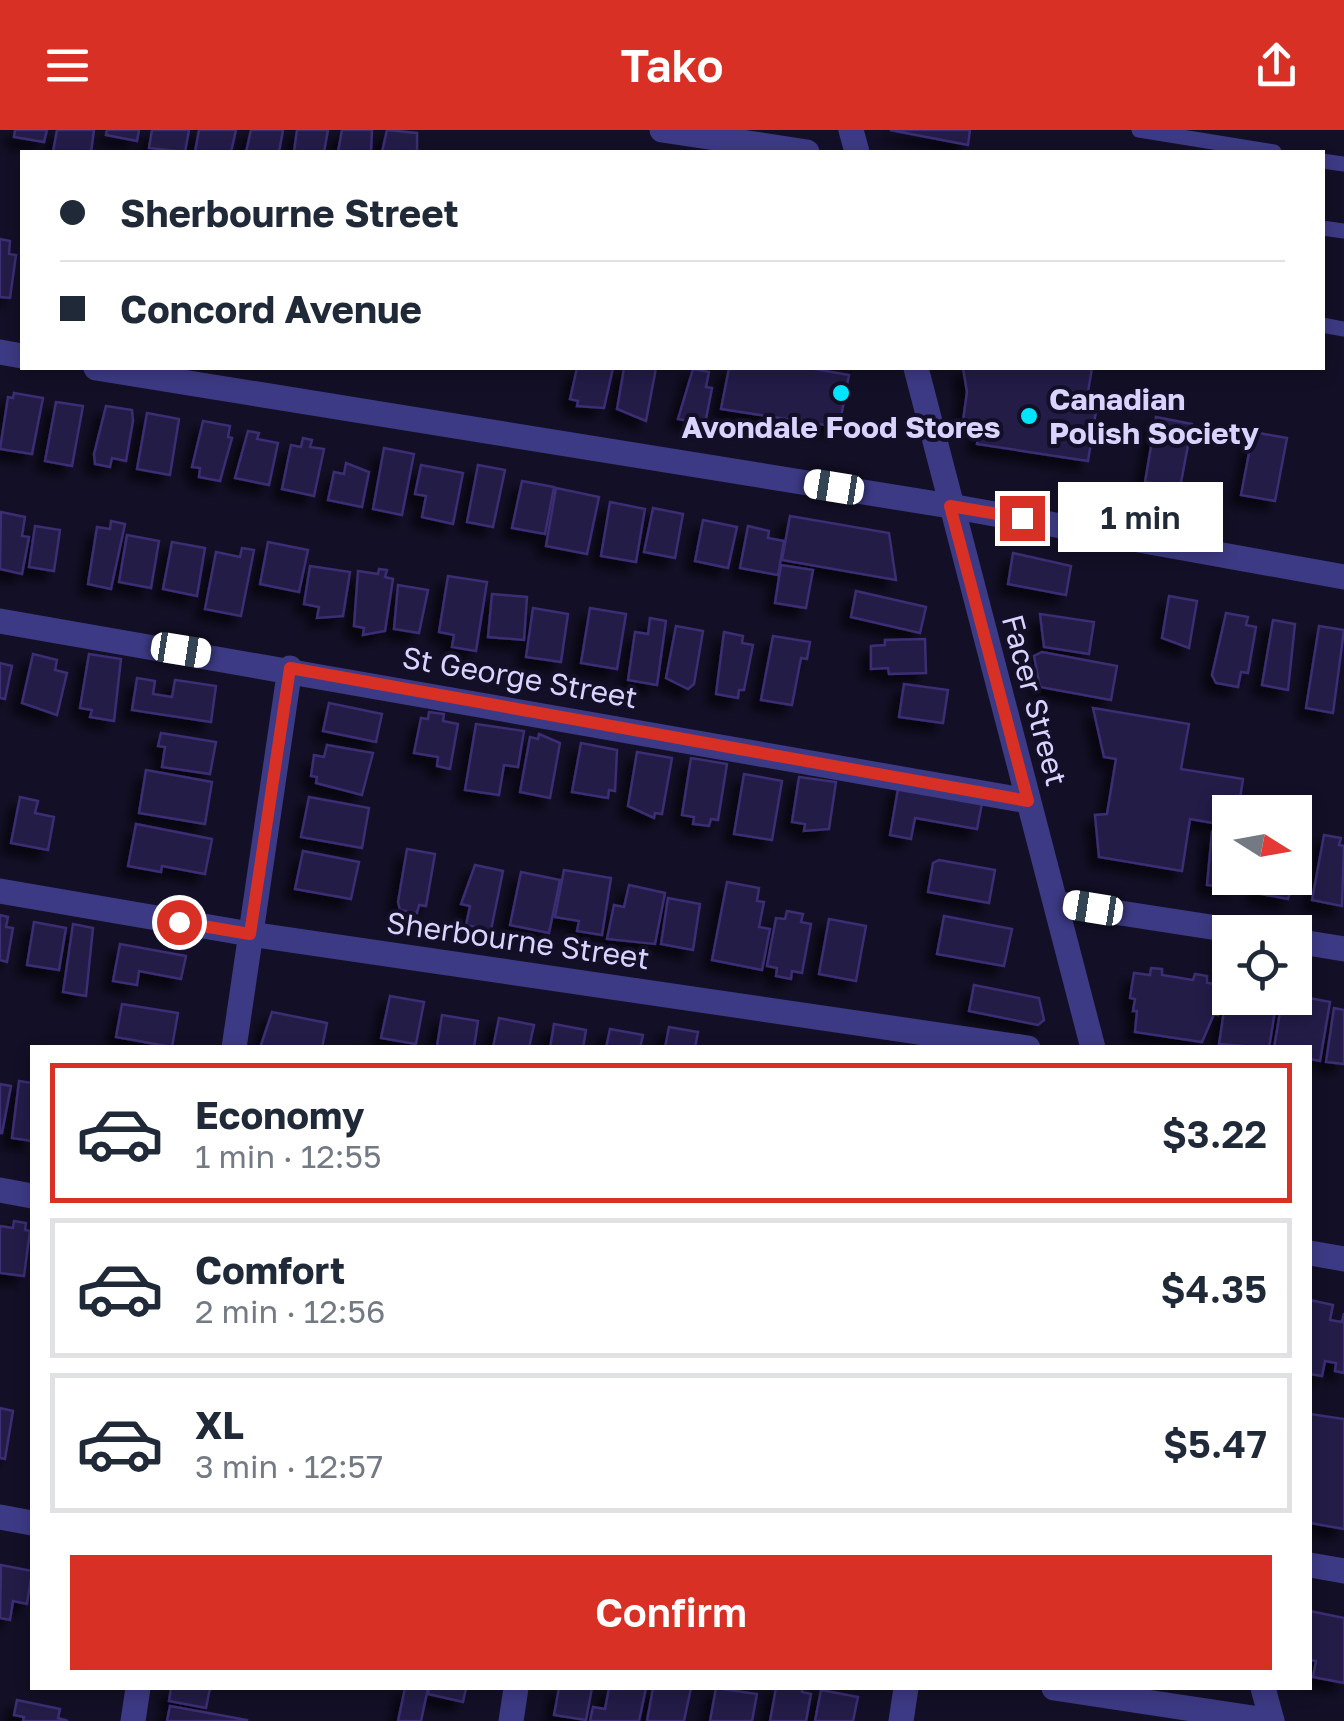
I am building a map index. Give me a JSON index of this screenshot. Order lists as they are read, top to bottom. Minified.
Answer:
{"streets":{"street":["St George Street","Facer Street","Sherbourne Street"]},"crossings":[["St George Street","Facer Street"]],"places":["Avondale Food Stores","Canadian Polish Society"],"north":"right","page":{"header":"Tako","banner":["Sherbourne Street","Concord Avenue"],"bubble":"1 min","list":[{"name":"Economy","note":"1 min · 12:55","value":"$3.22"},{"name":"Comfort","note":"2 min · 12:56","value":"$4.35"},{"name":"XL","note":"3 min · 12:57","value":"$5.47"}],"buttons":"Confirm"}}
